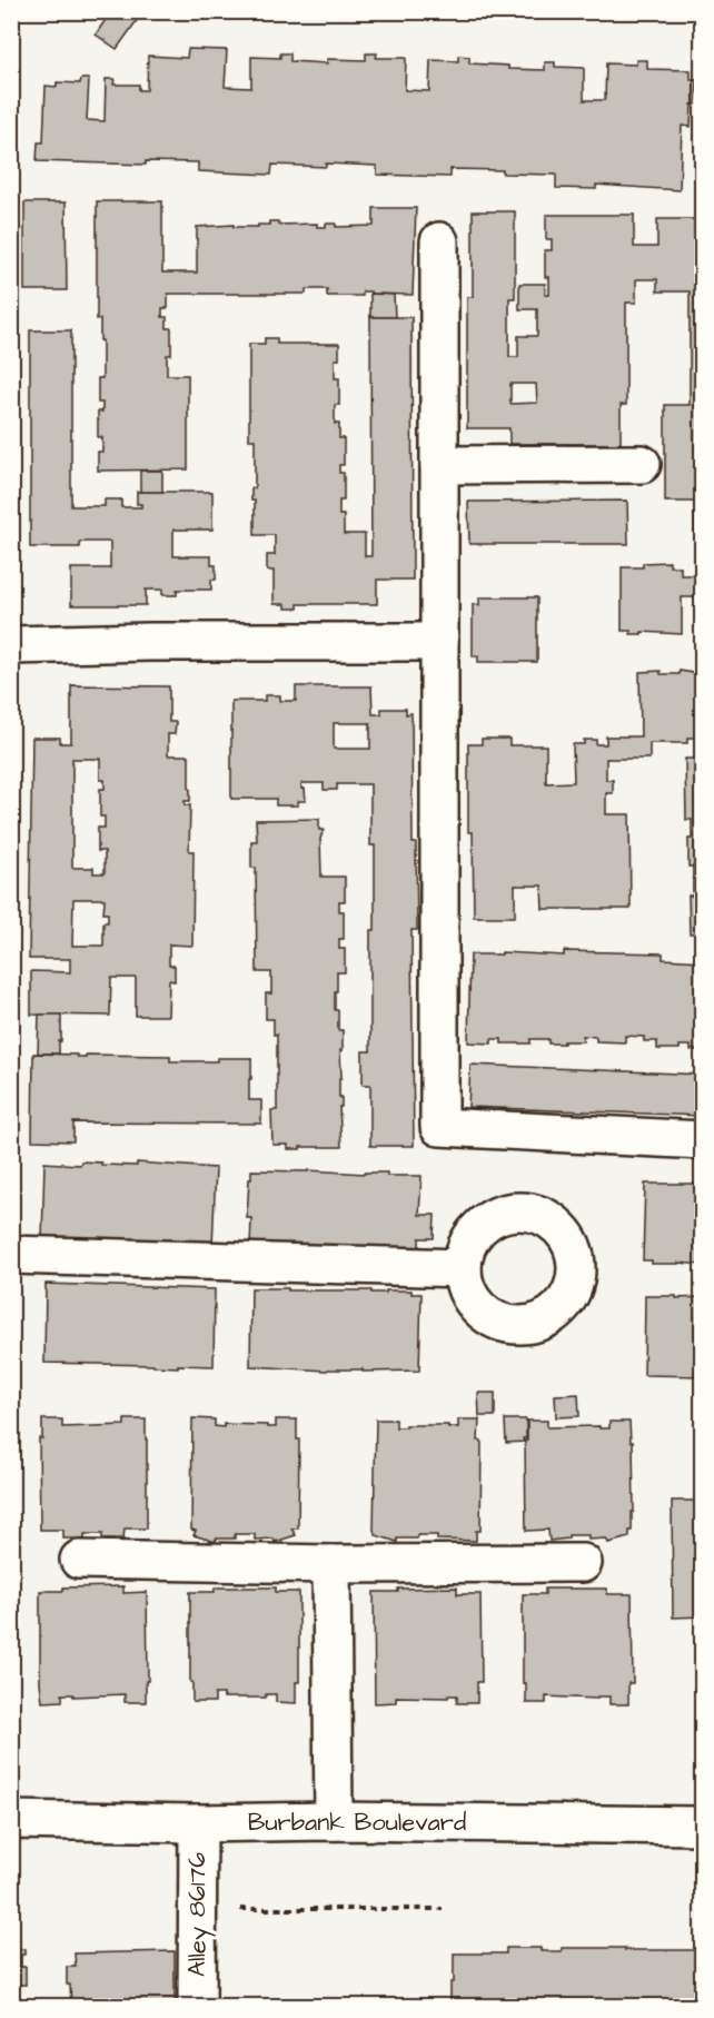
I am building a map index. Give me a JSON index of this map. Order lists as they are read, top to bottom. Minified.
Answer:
{"streets":{"main road":["Burbank Boulevard","Alley 86176"]},"crossings":[["Burbank Boulevard","Alley 86176"]]}
